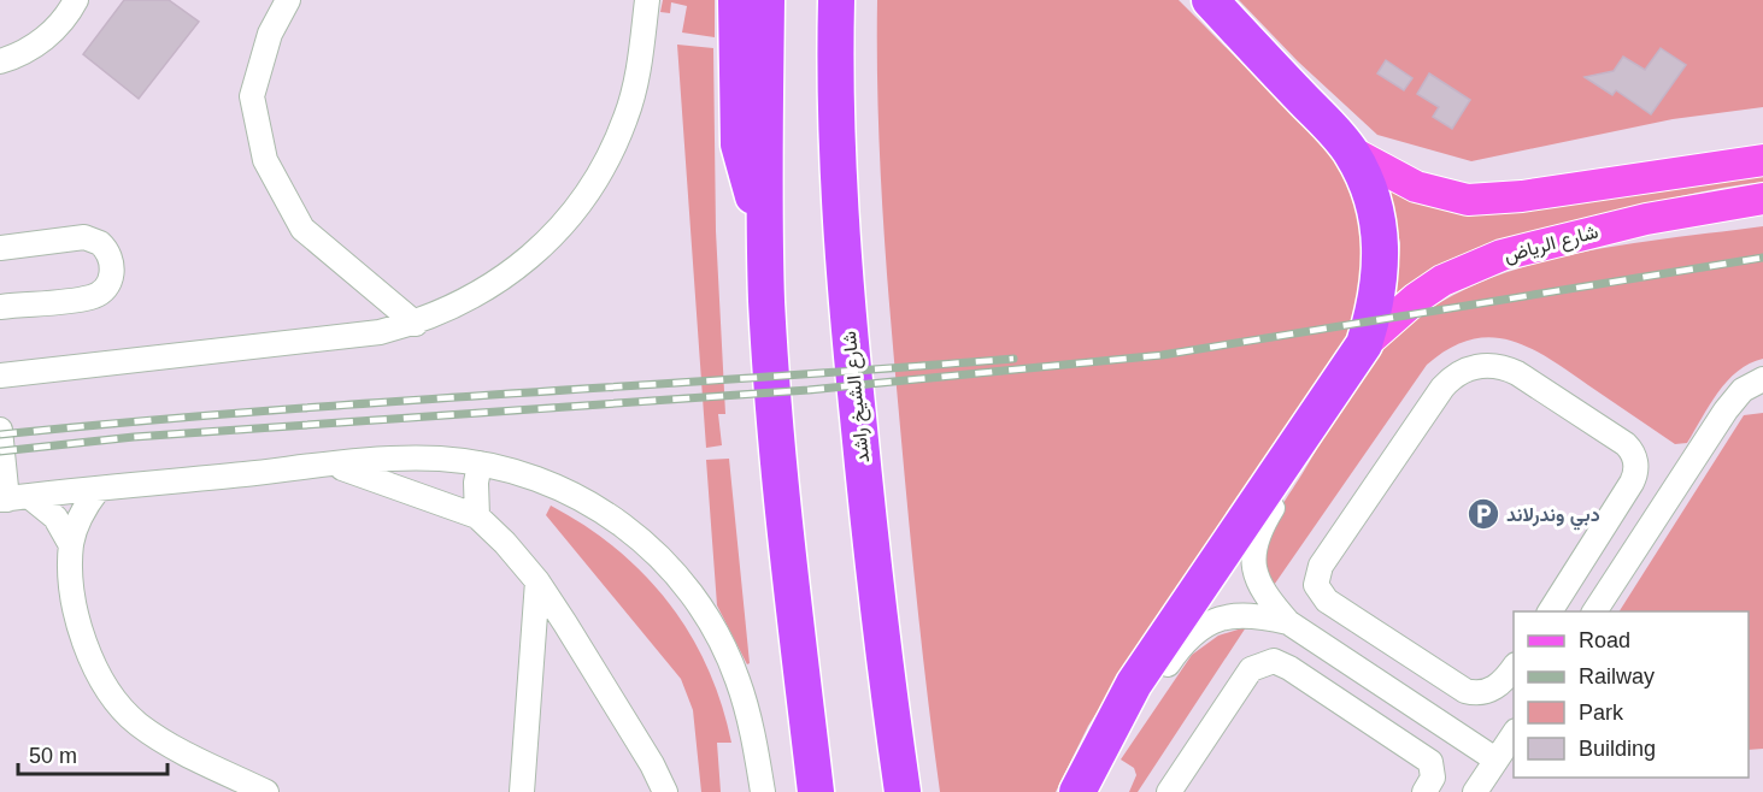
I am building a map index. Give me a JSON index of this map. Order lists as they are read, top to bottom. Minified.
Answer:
{"streets":{"highway":["شارع الشيخ راشد"],"main road":["شارع الرياض"]},"places":{"parking":["دبي وندرلاند"]},"legend":["Road","Railway","Park","Building"],"scale_bar":"50 m"}
